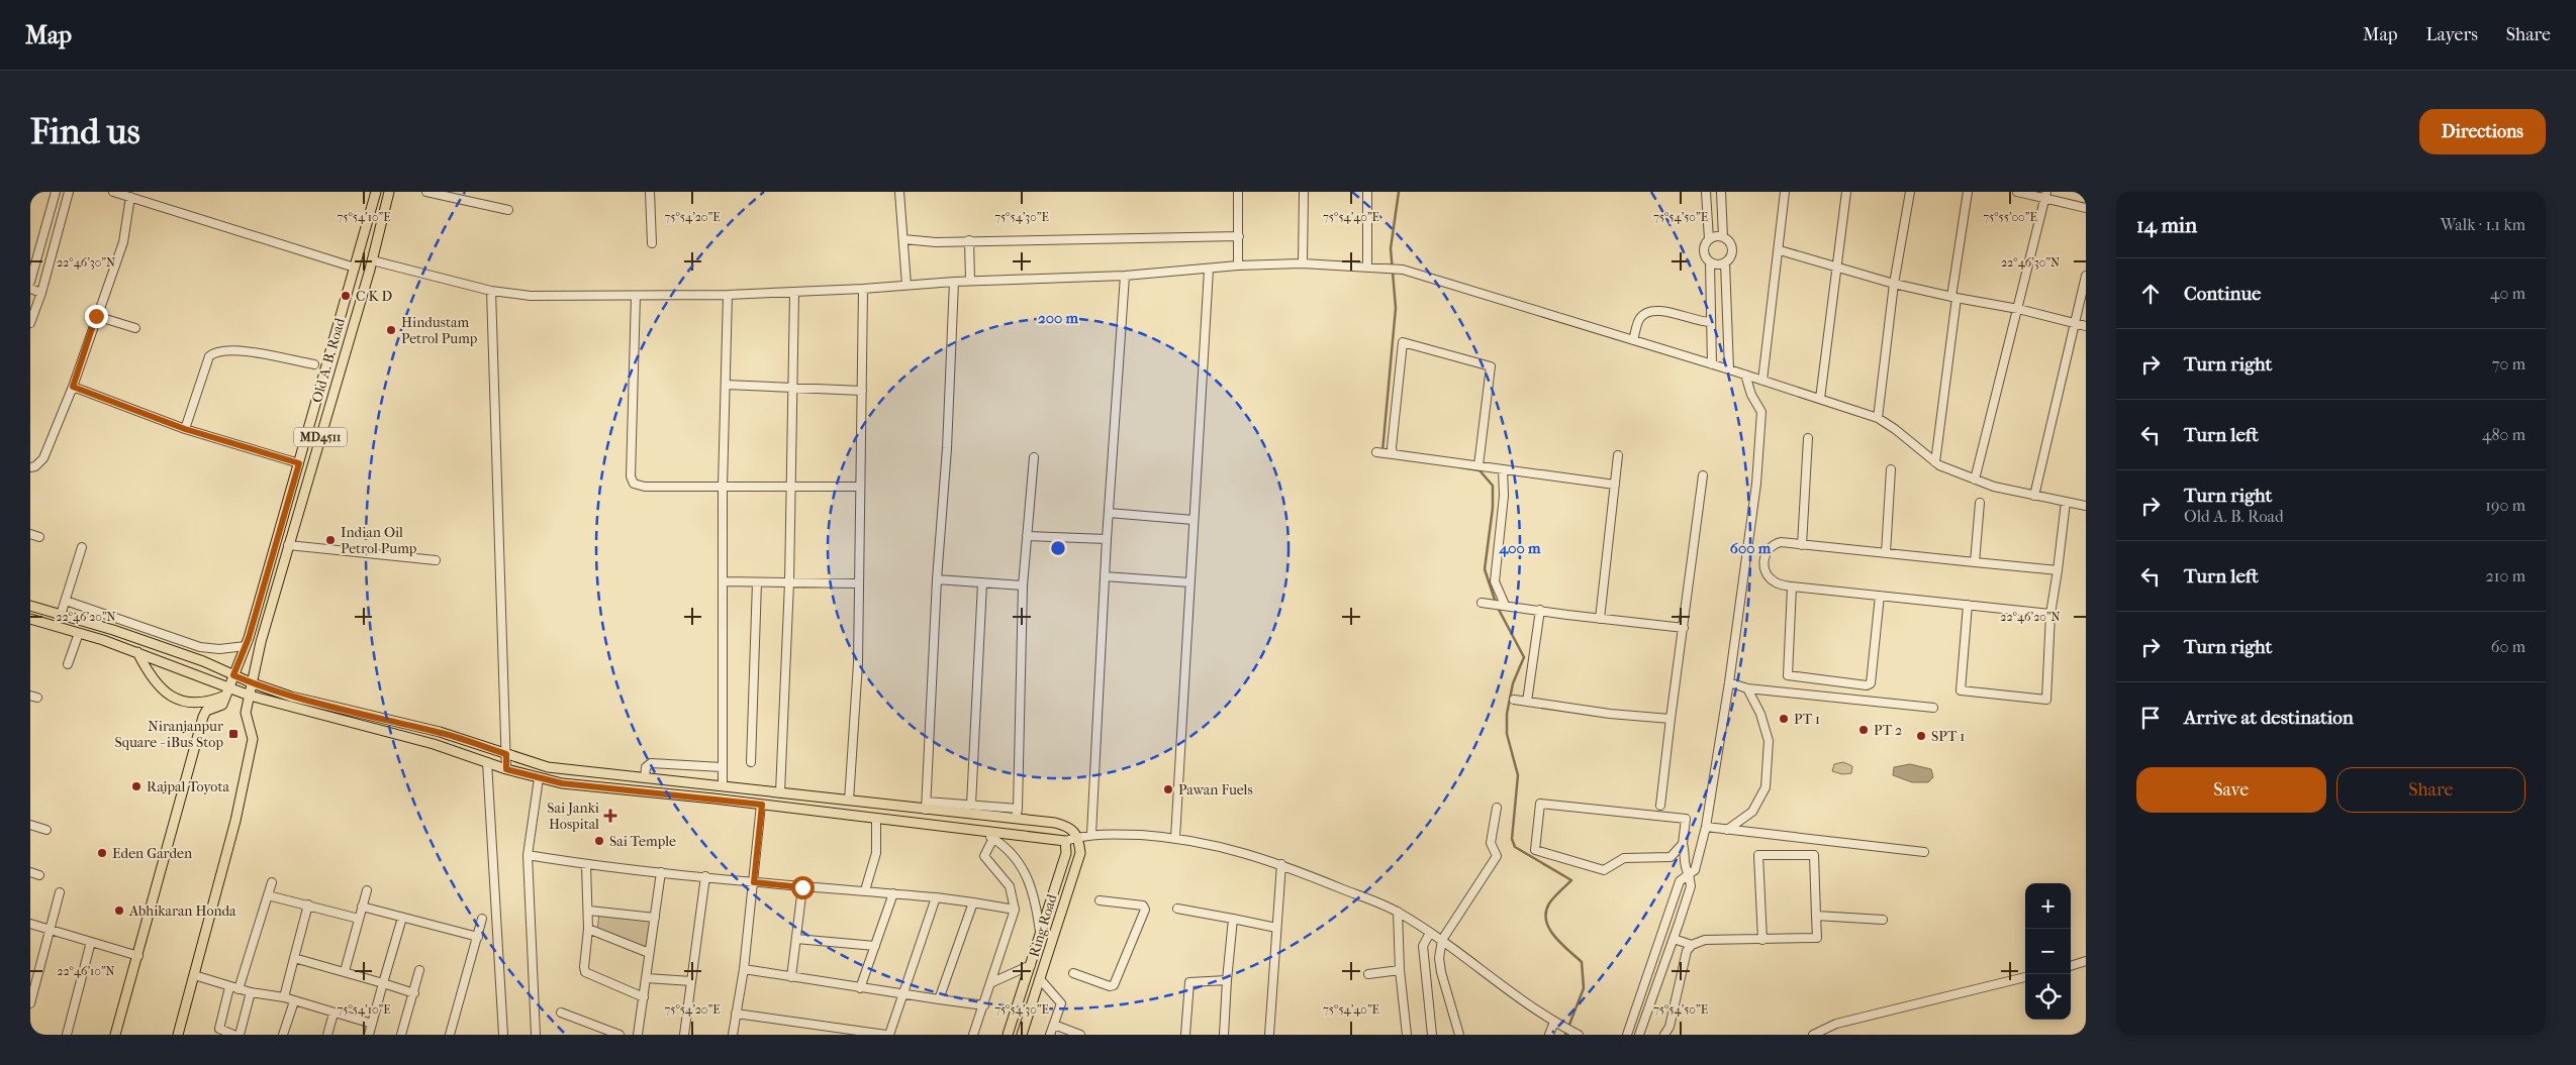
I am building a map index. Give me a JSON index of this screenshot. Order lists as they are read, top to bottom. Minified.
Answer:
{"streets":{"main road":["Old A. B. Road","MD4511","Ring Road"]},"places":{"other":["C K D","Hindustam Petrol Pump","Indian Oil Petrol Pump","PT 1","PT 2","SPT 1","Rajpal Toyota","Pawan Fuels","Sai Temple","Eden Garden","Abhikaran Honda"],"transit":["Niranjanpur Square - iBus Stop"],"health":["Sai Janki Hospital"]},"page":{"header":"Map","nav":["Map","Layers","Share"],"buttons":["Directions",["Save","Share"]],"title":"Find us","heading":["14 min","Walk · 1.1 km"],"list":[["Continue","40 m"],["Turn right","70 m"],["Turn left","480 m"],["Turn right","Old A. B. Road","190 m"],["Turn left","210 m"],["Turn right","60 m"],"Arrive at destination"],"map_buttons":["+","−"]},"coordinates":["75°54'10\"E","75°54'20\"E","75°54'30\"E","75°54'40\"E","75°54'50\"E","75°55'00\"E","22°46'30\"N","22°46'20\"N","22°46'10\"N"],"rings":["200 m","400 m","600 m"]}
